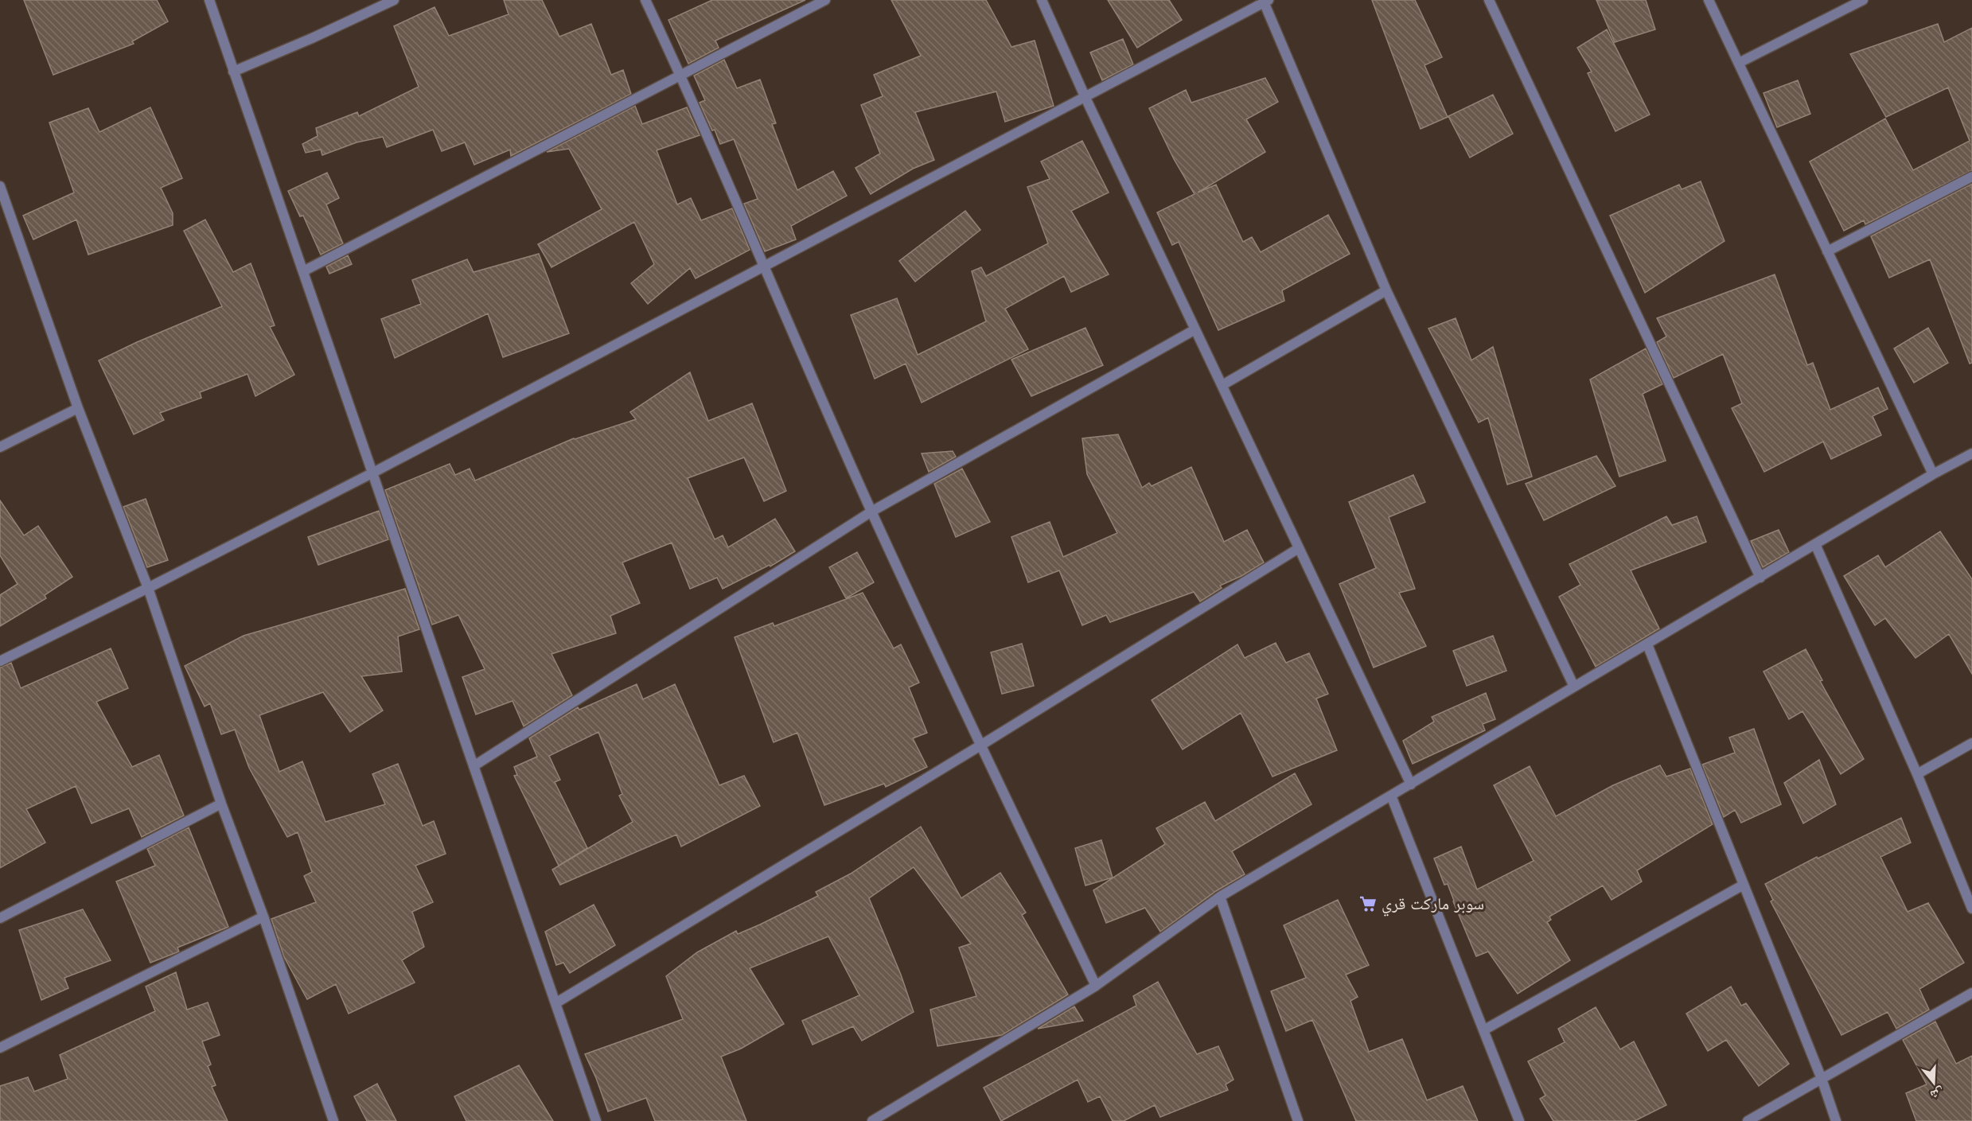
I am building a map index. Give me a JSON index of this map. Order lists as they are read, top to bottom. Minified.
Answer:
{"places":{"supermarket":["سوبر ماركت قري"]},"north":"bottom"}
